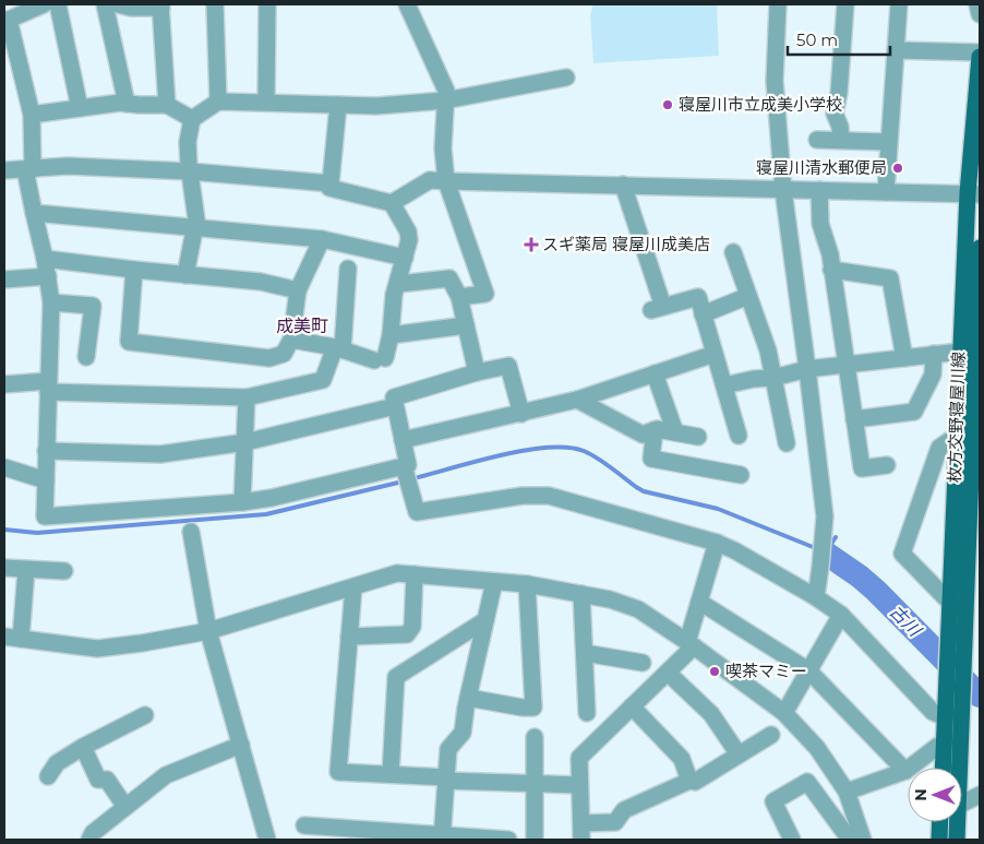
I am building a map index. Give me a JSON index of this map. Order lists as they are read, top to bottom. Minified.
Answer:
{"streets":{"main road":["枚方交野寝屋川線"]},"districts":["成美町"],"water":["古川"],"places":{"other":["寝屋川市立成美小学校","寝屋川清水郵便局","喫茶マミー"],"health":["スギ薬局 寝屋川成美店"]},"scale_bar":"50 m","north":"left"}
